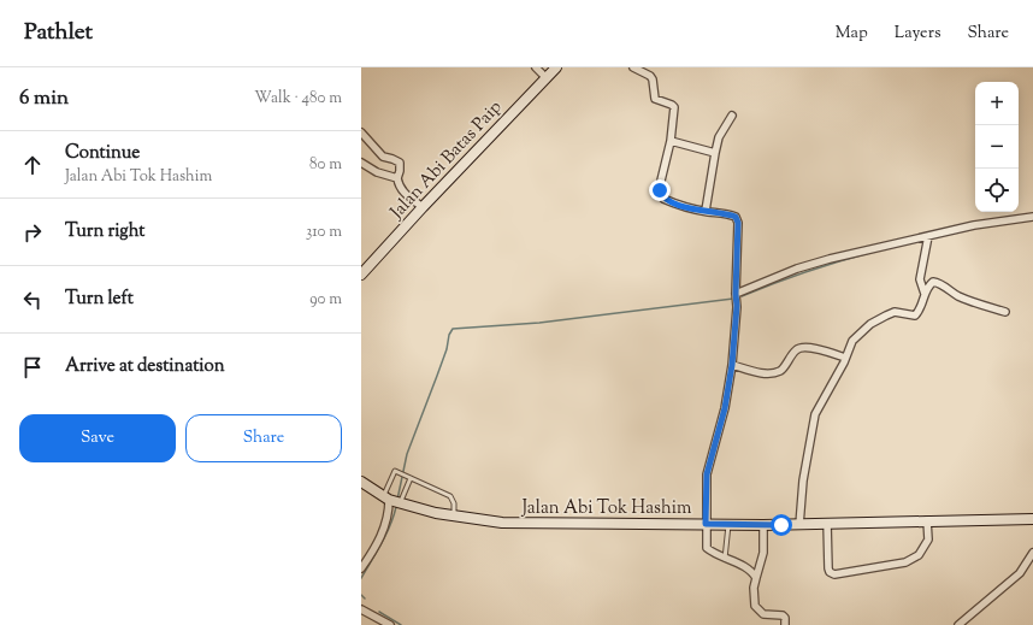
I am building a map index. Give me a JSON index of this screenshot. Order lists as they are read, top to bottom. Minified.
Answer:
{"streets":{"main road":["Jalan Abi Batas Paip","Jalan Abi Tok Hashim"]},"page":{"header":"Pathlet","nav":["Map","Layers","Share"],"heading":["6 min","Walk · 480 m"],"map_buttons":["+","−"],"list":[["Continue","Jalan Abi Tok Hashim","80 m"],["Turn right","310 m"],["Turn left","90 m"],"Arrive at destination"],"buttons":["Save","Share"]}}
